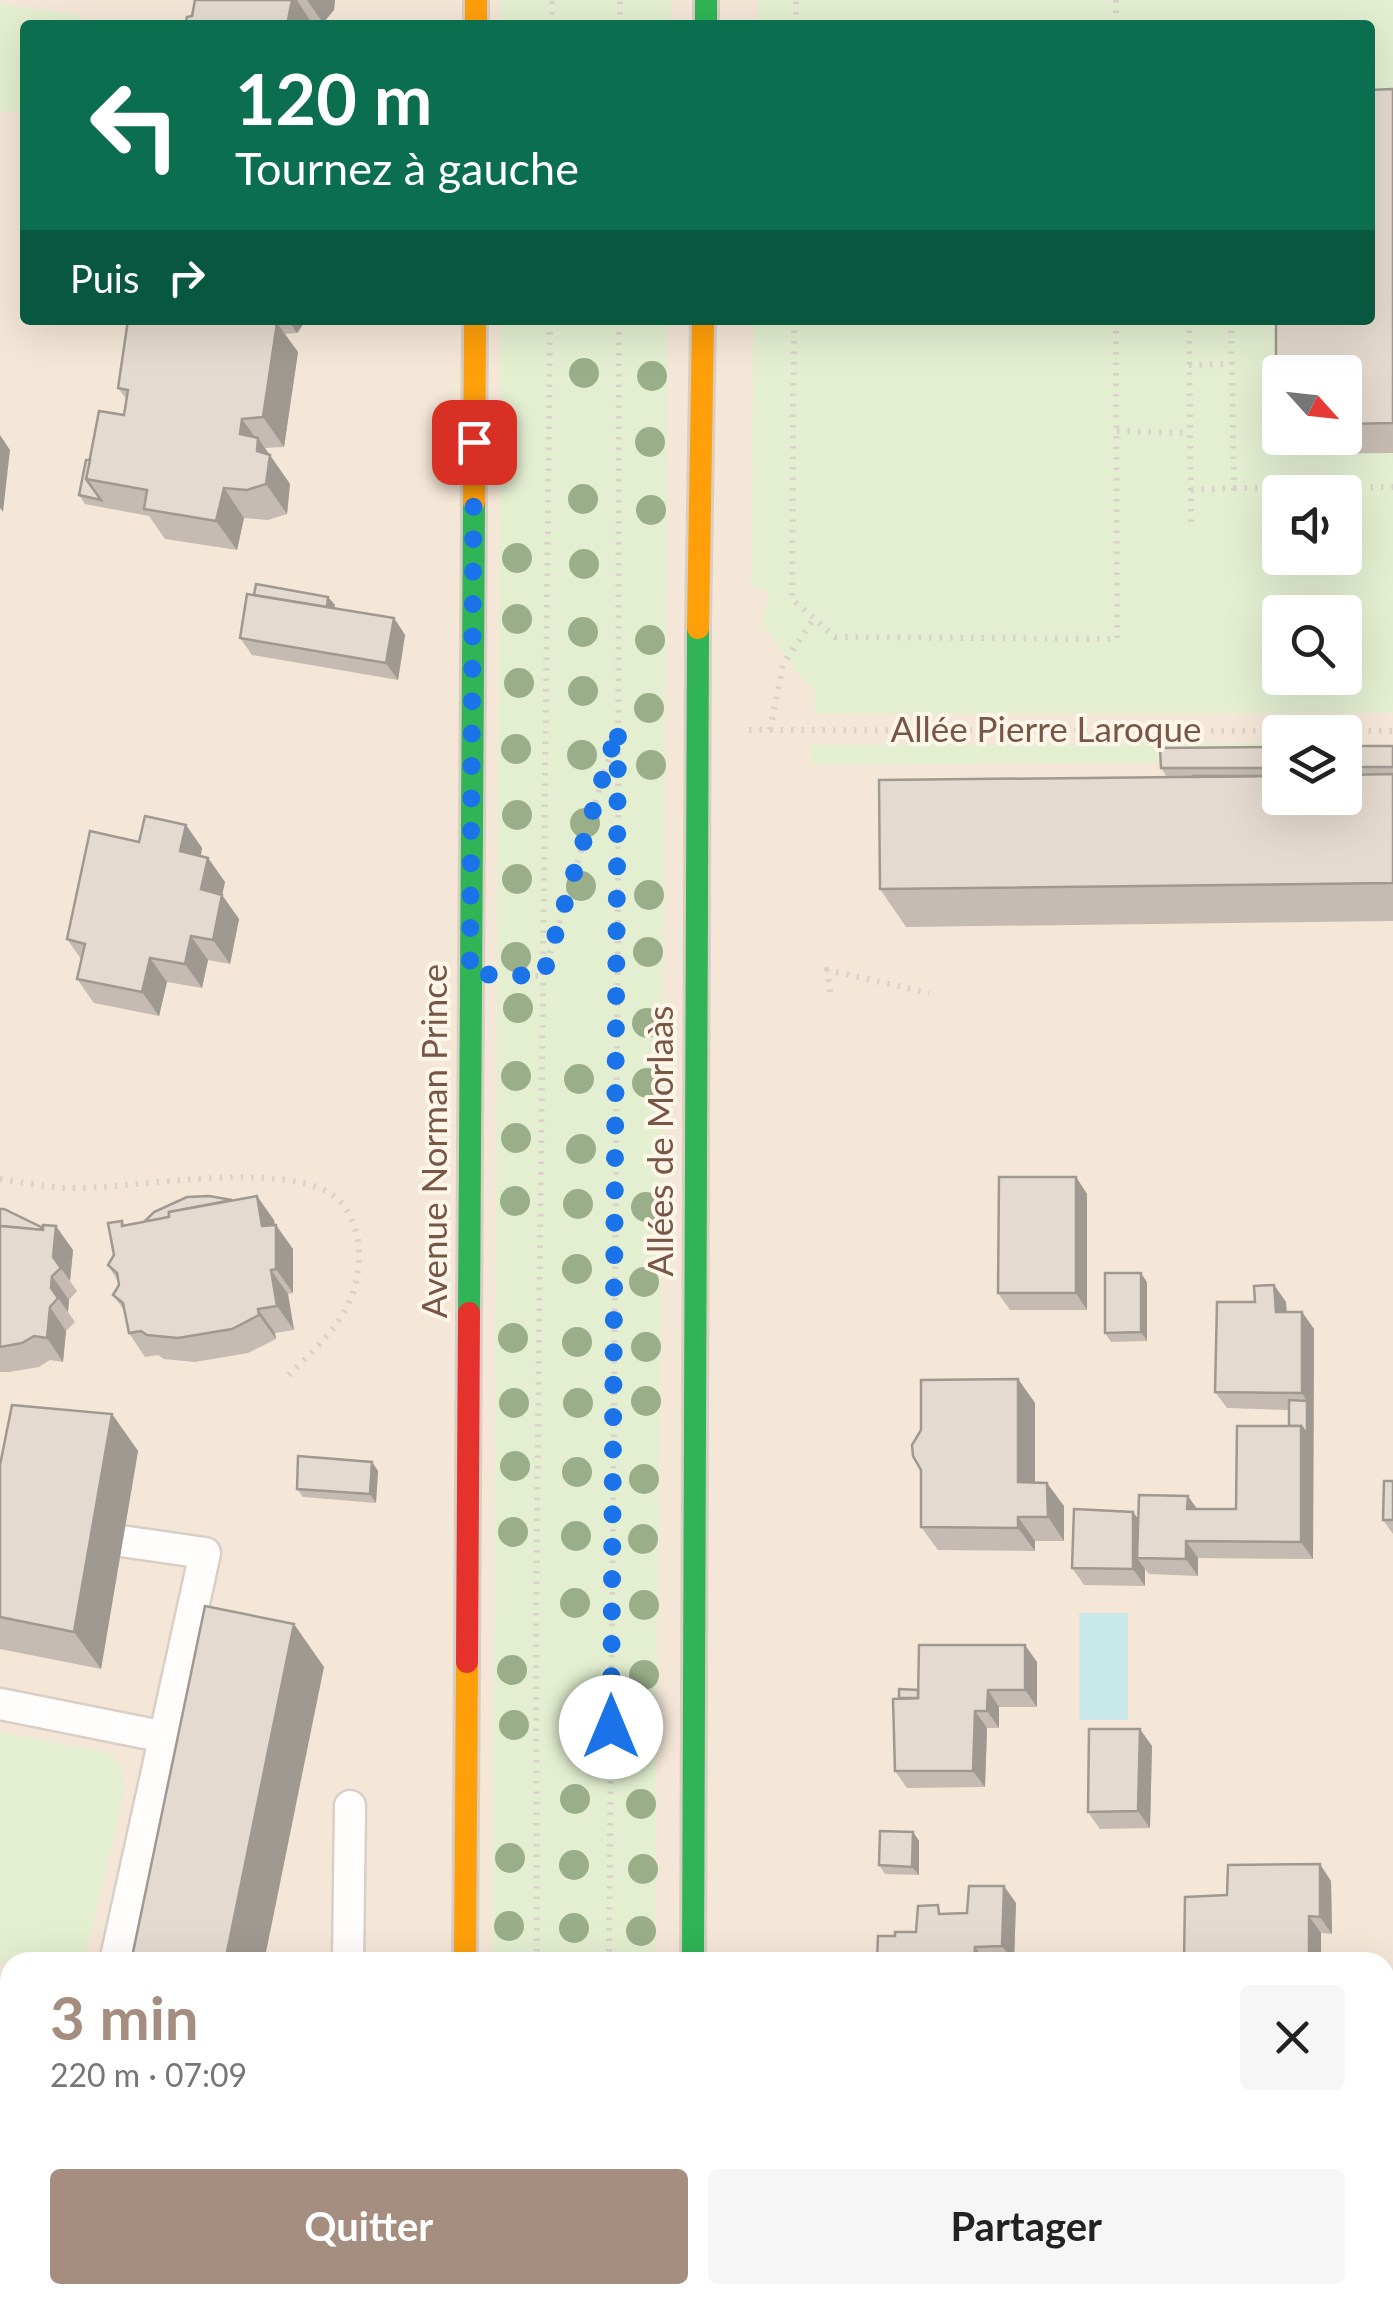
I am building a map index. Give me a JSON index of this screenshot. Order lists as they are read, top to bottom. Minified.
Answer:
{"streets":{"street":["Avenue Norman Prince","Allées de Morlaàs"],"path":["Allée Pierre Laroque"]},"crossings":[["Allée Pierre Laroque","Allées de Morlaàs"]],"north":"bottom right","page":{"turn":["120 m","Tournez à gauche"],"then":"Puis","heading":["3 min","220 m · 07:09"],"buttons":["Quitter","Partager"]}}
